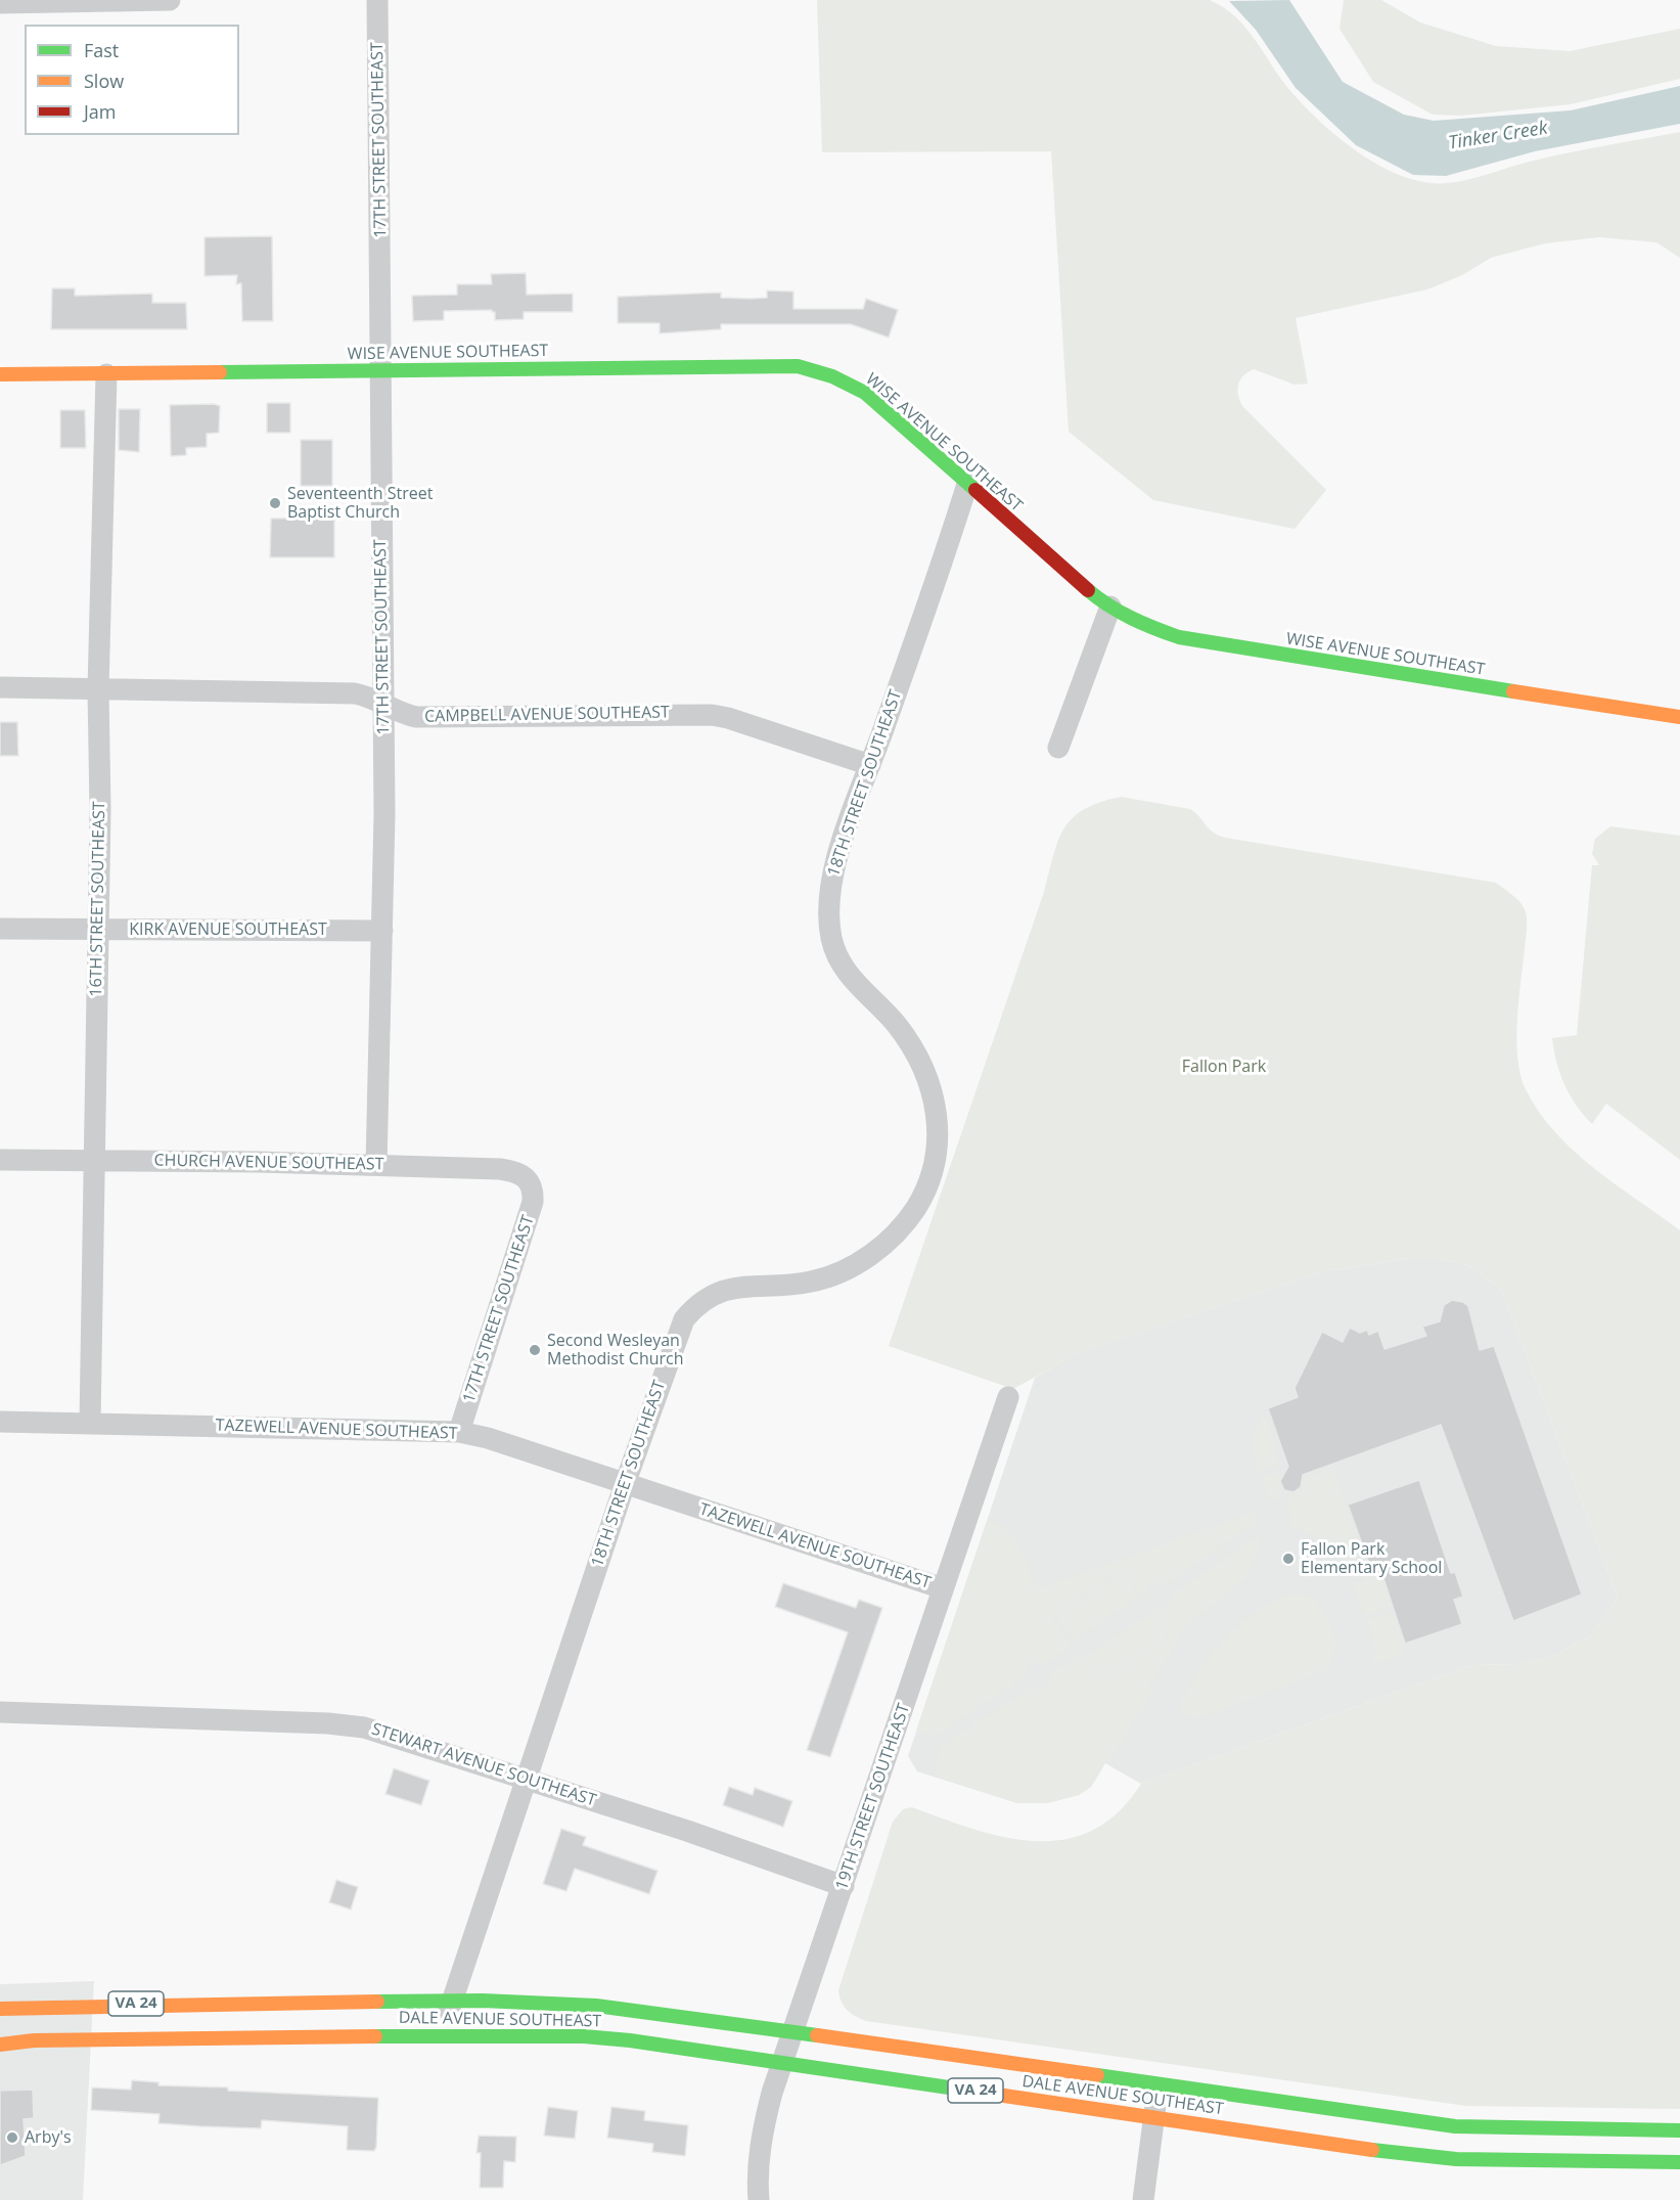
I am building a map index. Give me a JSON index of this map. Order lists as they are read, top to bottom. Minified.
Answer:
{"streets":{"main road":["WISE AVENUE SOUTHEAST","VA 24","DALE AVENUE SOUTHEAST"],"street":["17TH STREET SOUTHEAST","CAMPBELL AVENUE SOUTHEAST","18TH STREET SOUTHEAST","16TH STREET SOUTHEAST","KIRK AVENUE SOUTHEAST","CHURCH AVENUE SOUTHEAST","TAZEWELL AVENUE SOUTHEAST","STEWART AVENUE SOUTHEAST","19TH STREET SOUTHEAST"]},"crossings":[["17TH STREET SOUTHEAST","WISE AVENUE SOUTHEAST"],["17TH STREET SOUTHEAST","CAMPBELL AVENUE SOUTHEAST"],["17TH STREET SOUTHEAST","KIRK AVENUE SOUTHEAST"],["17TH STREET SOUTHEAST","CHURCH AVENUE SOUTHEAST"],["17TH STREET SOUTHEAST","TAZEWELL AVENUE SOUTHEAST"],["WISE AVENUE SOUTHEAST","18TH STREET SOUTHEAST"],["WISE AVENUE SOUTHEAST","16TH STREET SOUTHEAST"],["CAMPBELL AVENUE SOUTHEAST","18TH STREET SOUTHEAST"],["CAMPBELL AVENUE SOUTHEAST","16TH STREET SOUTHEAST"],["18TH STREET SOUTHEAST","TAZEWELL AVENUE SOUTHEAST"],["18TH STREET SOUTHEAST","STEWART AVENUE SOUTHEAST"],["18TH STREET SOUTHEAST","DALE AVENUE SOUTHEAST"],["16TH STREET SOUTHEAST","KIRK AVENUE SOUTHEAST"],["16TH STREET SOUTHEAST","CHURCH AVENUE SOUTHEAST"],["16TH STREET SOUTHEAST","TAZEWELL AVENUE SOUTHEAST"],["TAZEWELL AVENUE SOUTHEAST","19TH STREET SOUTHEAST"],["STEWART AVENUE SOUTHEAST","19TH STREET SOUTHEAST"],["19TH STREET SOUTHEAST","DALE AVENUE SOUTHEAST"]],"water":["Tinker Creek"],"parks":["Fallon Park"],"places":["Seventeenth Street Baptist Church","Second Wesleyan Methodist Church","Fallon Park Elementary School","Arby's"],"legend":["Fast","Slow","Jam"]}
